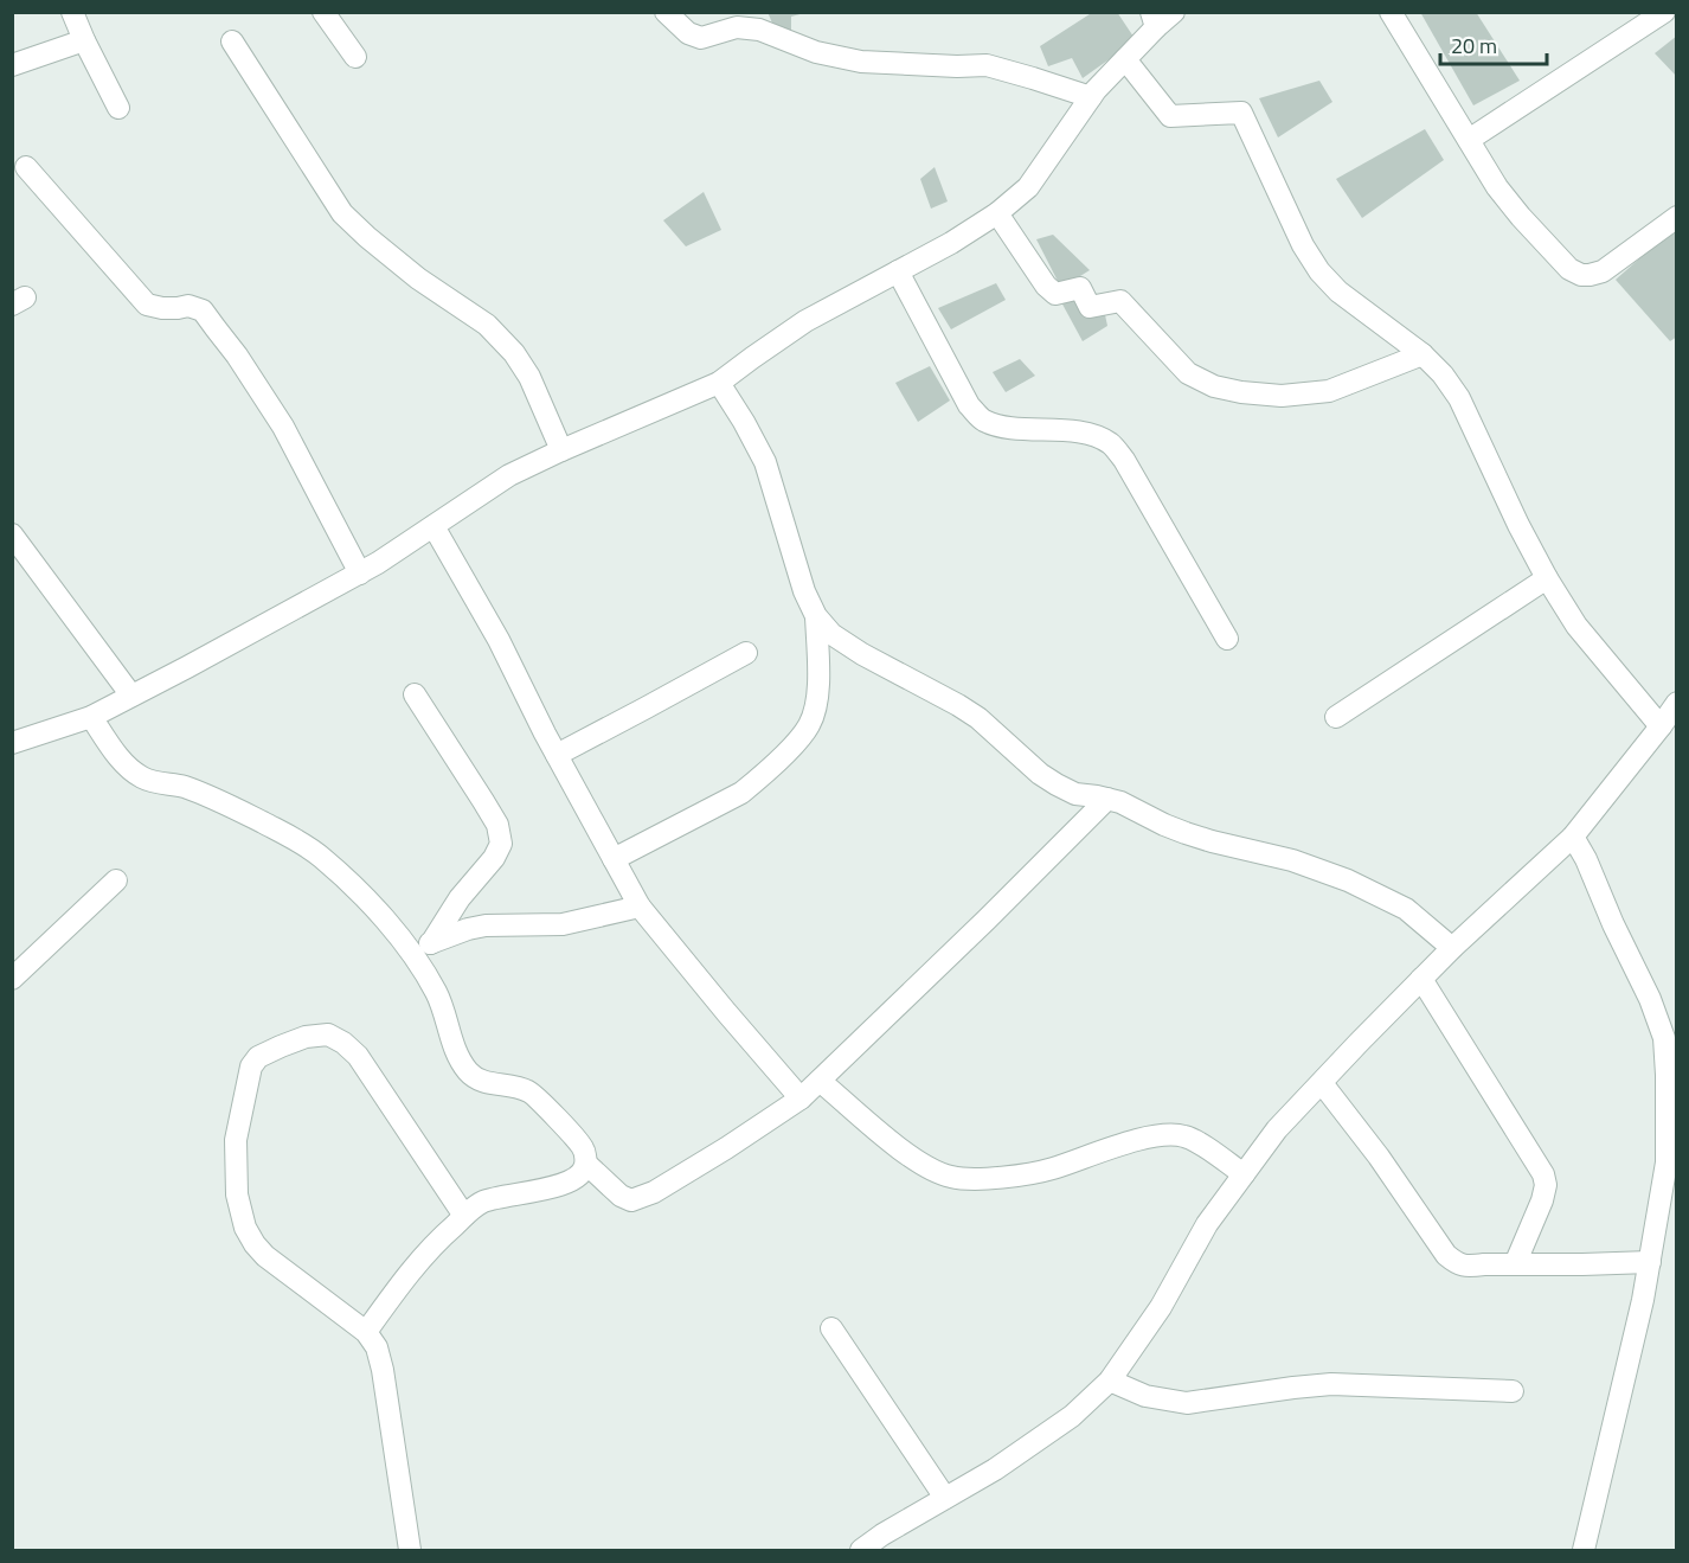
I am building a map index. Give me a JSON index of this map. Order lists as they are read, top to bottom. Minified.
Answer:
{"scale_bar":"20 m"}
